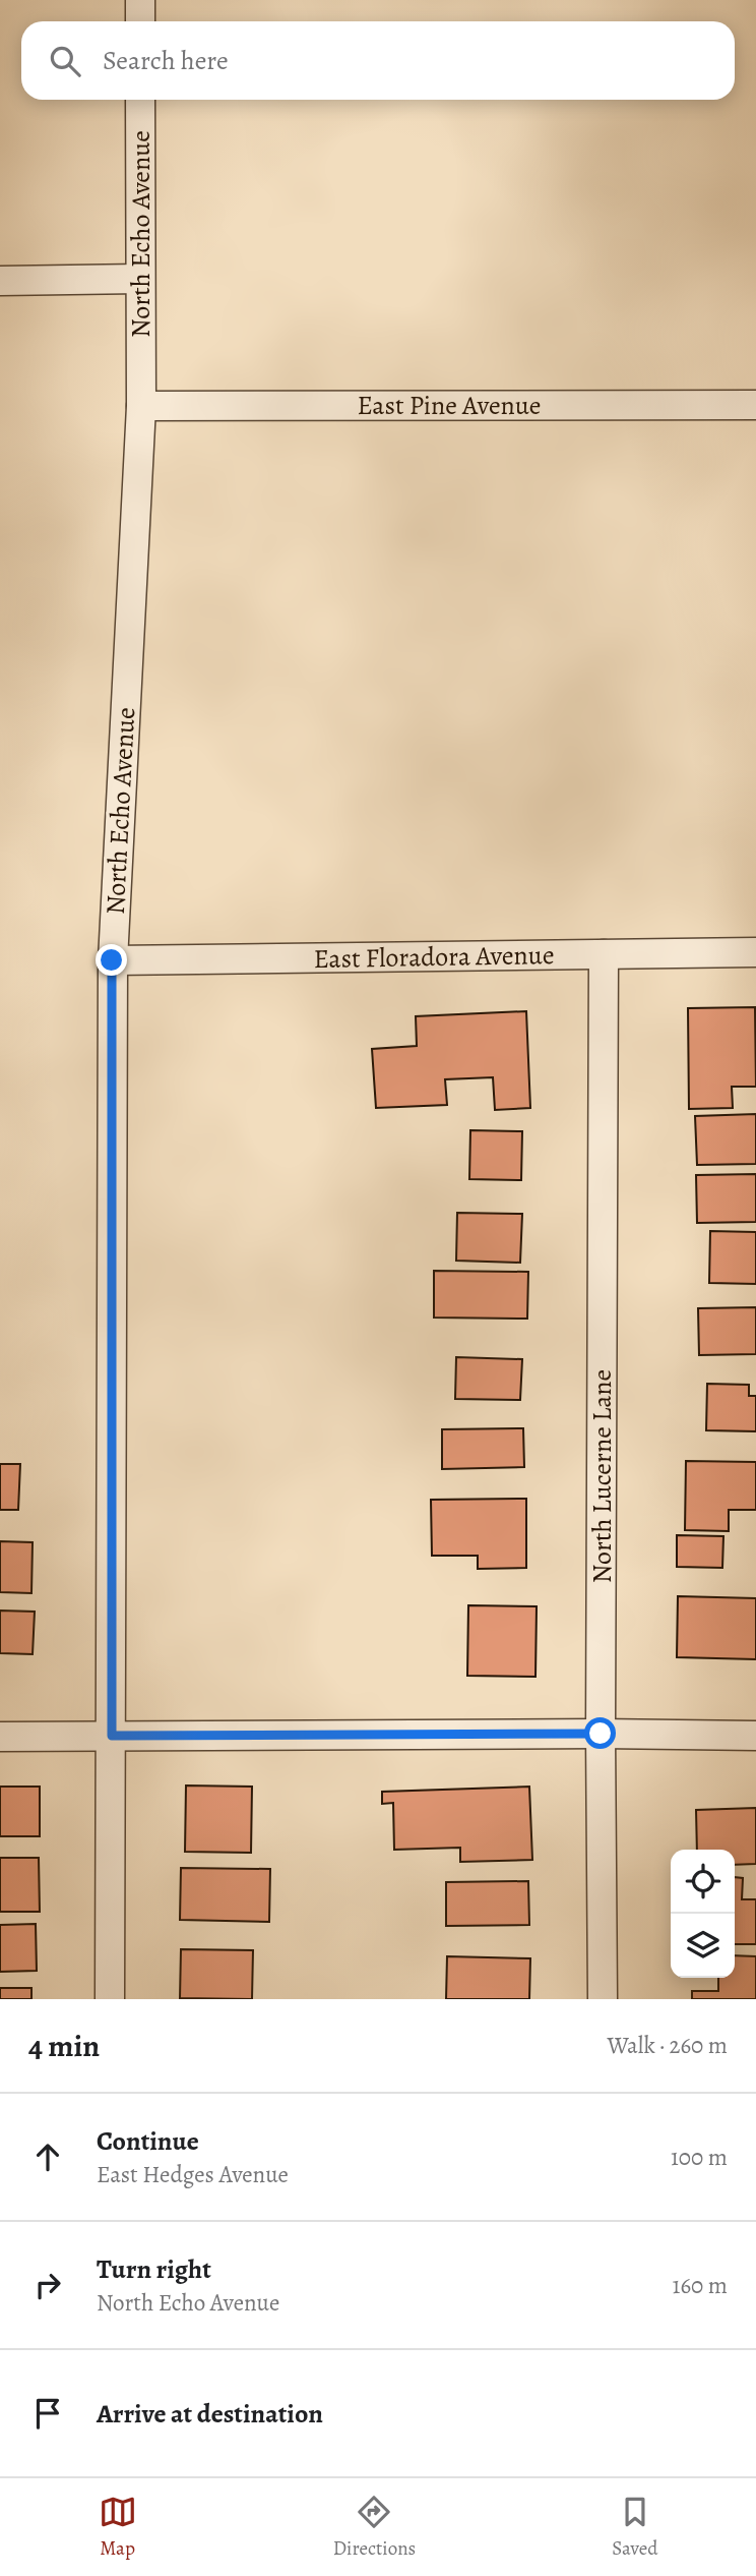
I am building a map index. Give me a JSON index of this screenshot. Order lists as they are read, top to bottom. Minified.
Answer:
{"streets":{"street":["North Echo Avenue","East Pine Avenue","East Floradora Avenue","North Lucerne Lane"]},"crossings":[["North Echo Avenue","East Pine Avenue"],["North Echo Avenue","East Floradora Avenue"],["East Floradora Avenue","North Lucerne Lane"]],"page":{"search":"Search here","heading":["4 min","Walk · 260 m"],"list":[["Continue","East Hedges Avenue","100 m"],["Turn right","North Echo Avenue","160 m"],"Arrive at destination"],"nav":["Map","Directions","Saved"]}}
